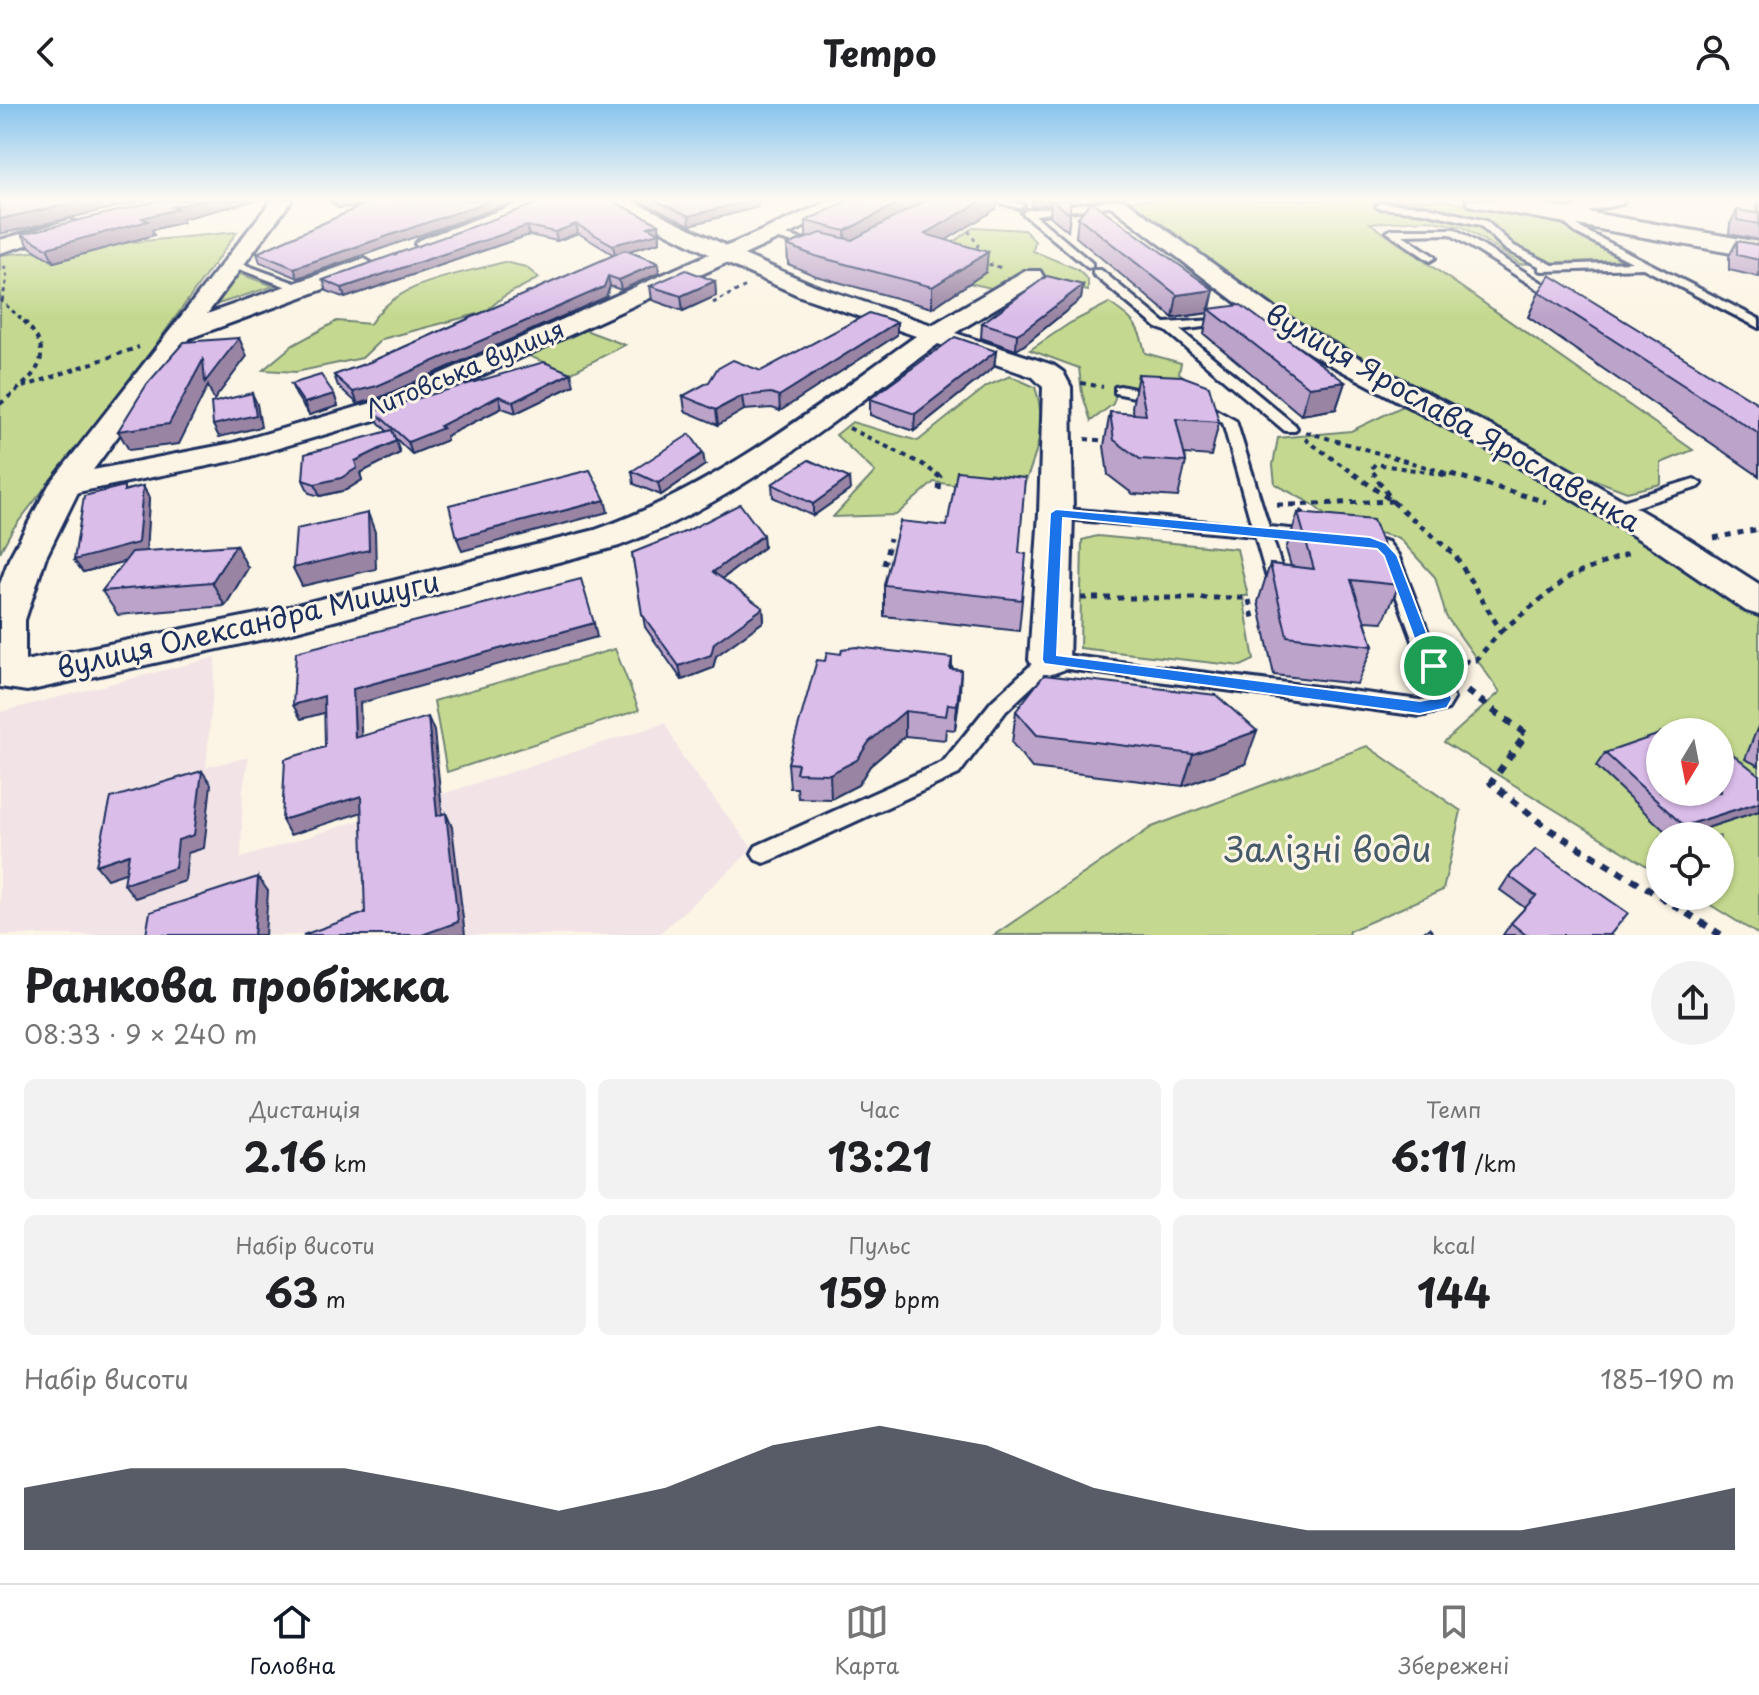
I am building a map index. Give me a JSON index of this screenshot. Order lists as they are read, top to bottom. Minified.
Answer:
{"streets":{"street":["Литовська вулиця","вулиця Ярослава Ярославенка","вулиця Олександра Мишуги"]},"crossings":[["Литовська вулиця","вулиця Олександра Мишуги"]],"parks":["Залізні води"],"north":"bottom","page":{"header":"Tempo","heading":["Ранкова пробіжка","08:33 · 9 × 240 m"],"stats":[["Дистанція","2.16 km"],["Час","13:21"],["Темп","6:11 /km"],["Набір висоти","63 m"],["Пульс","159 bpm"],["kcal","144"]],"chart":["Набір висоти","185–190 m"],"tabs":["Головна","Карта","Збережені"]}}
